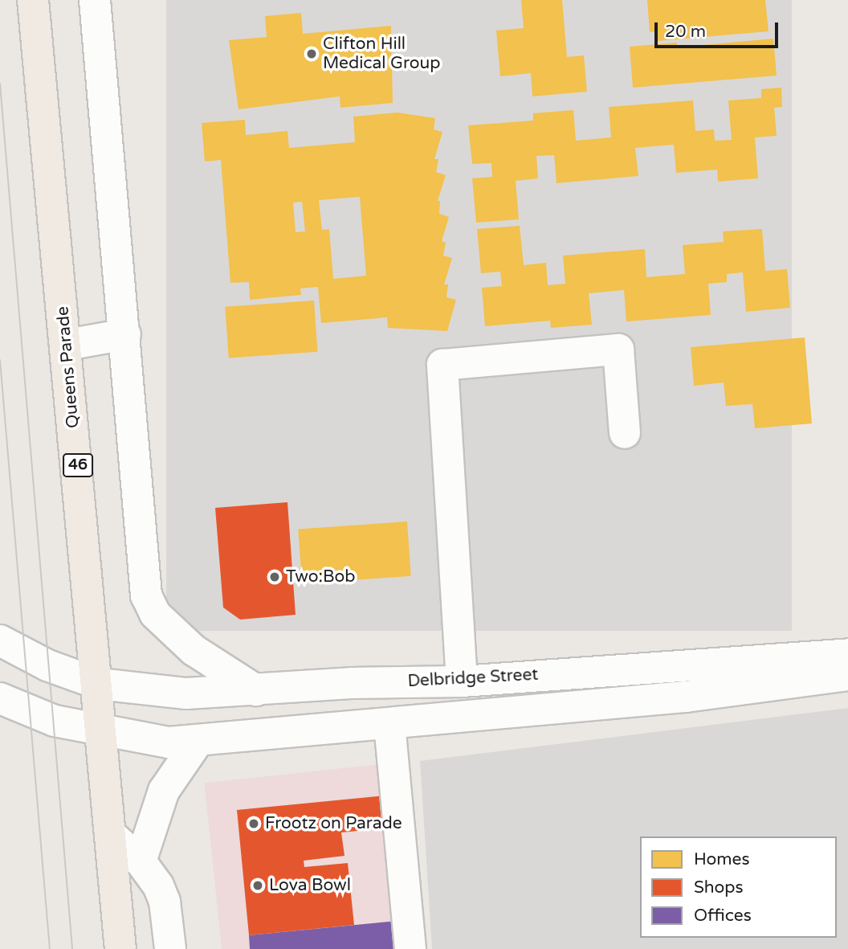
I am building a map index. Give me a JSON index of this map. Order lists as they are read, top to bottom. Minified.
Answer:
{"streets":{"main road":["Queens Parade","46"],"street":["Delbridge Street"]},"crossings":[["Queens Parade","Delbridge Street"]],"places":["Clifton Hill Medical Group","Two:Bob","Frootz on Parade","Lova Bowl"],"legend":["Homes","Shops","Offices"],"scale_bar":"20 m"}
